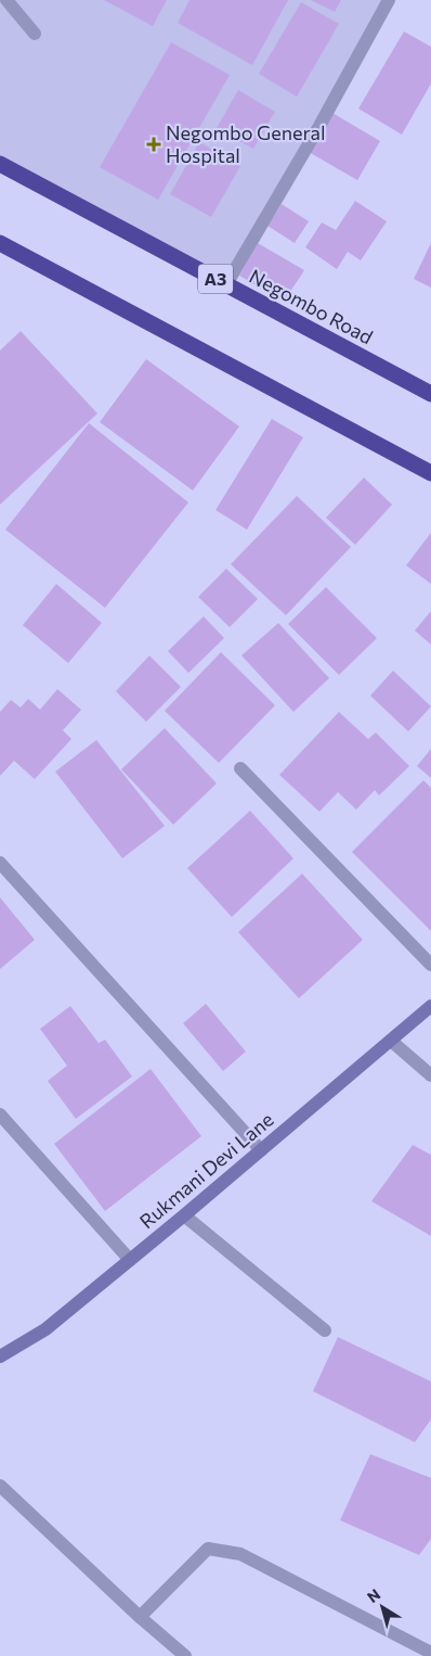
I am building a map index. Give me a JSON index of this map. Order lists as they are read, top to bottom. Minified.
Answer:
{"streets":{"highway":["A3","Negombo Road"],"street":["Rukmani Devi Lane"]},"places":{"health":["Negombo General Hospital"]},"north":"top left"}
